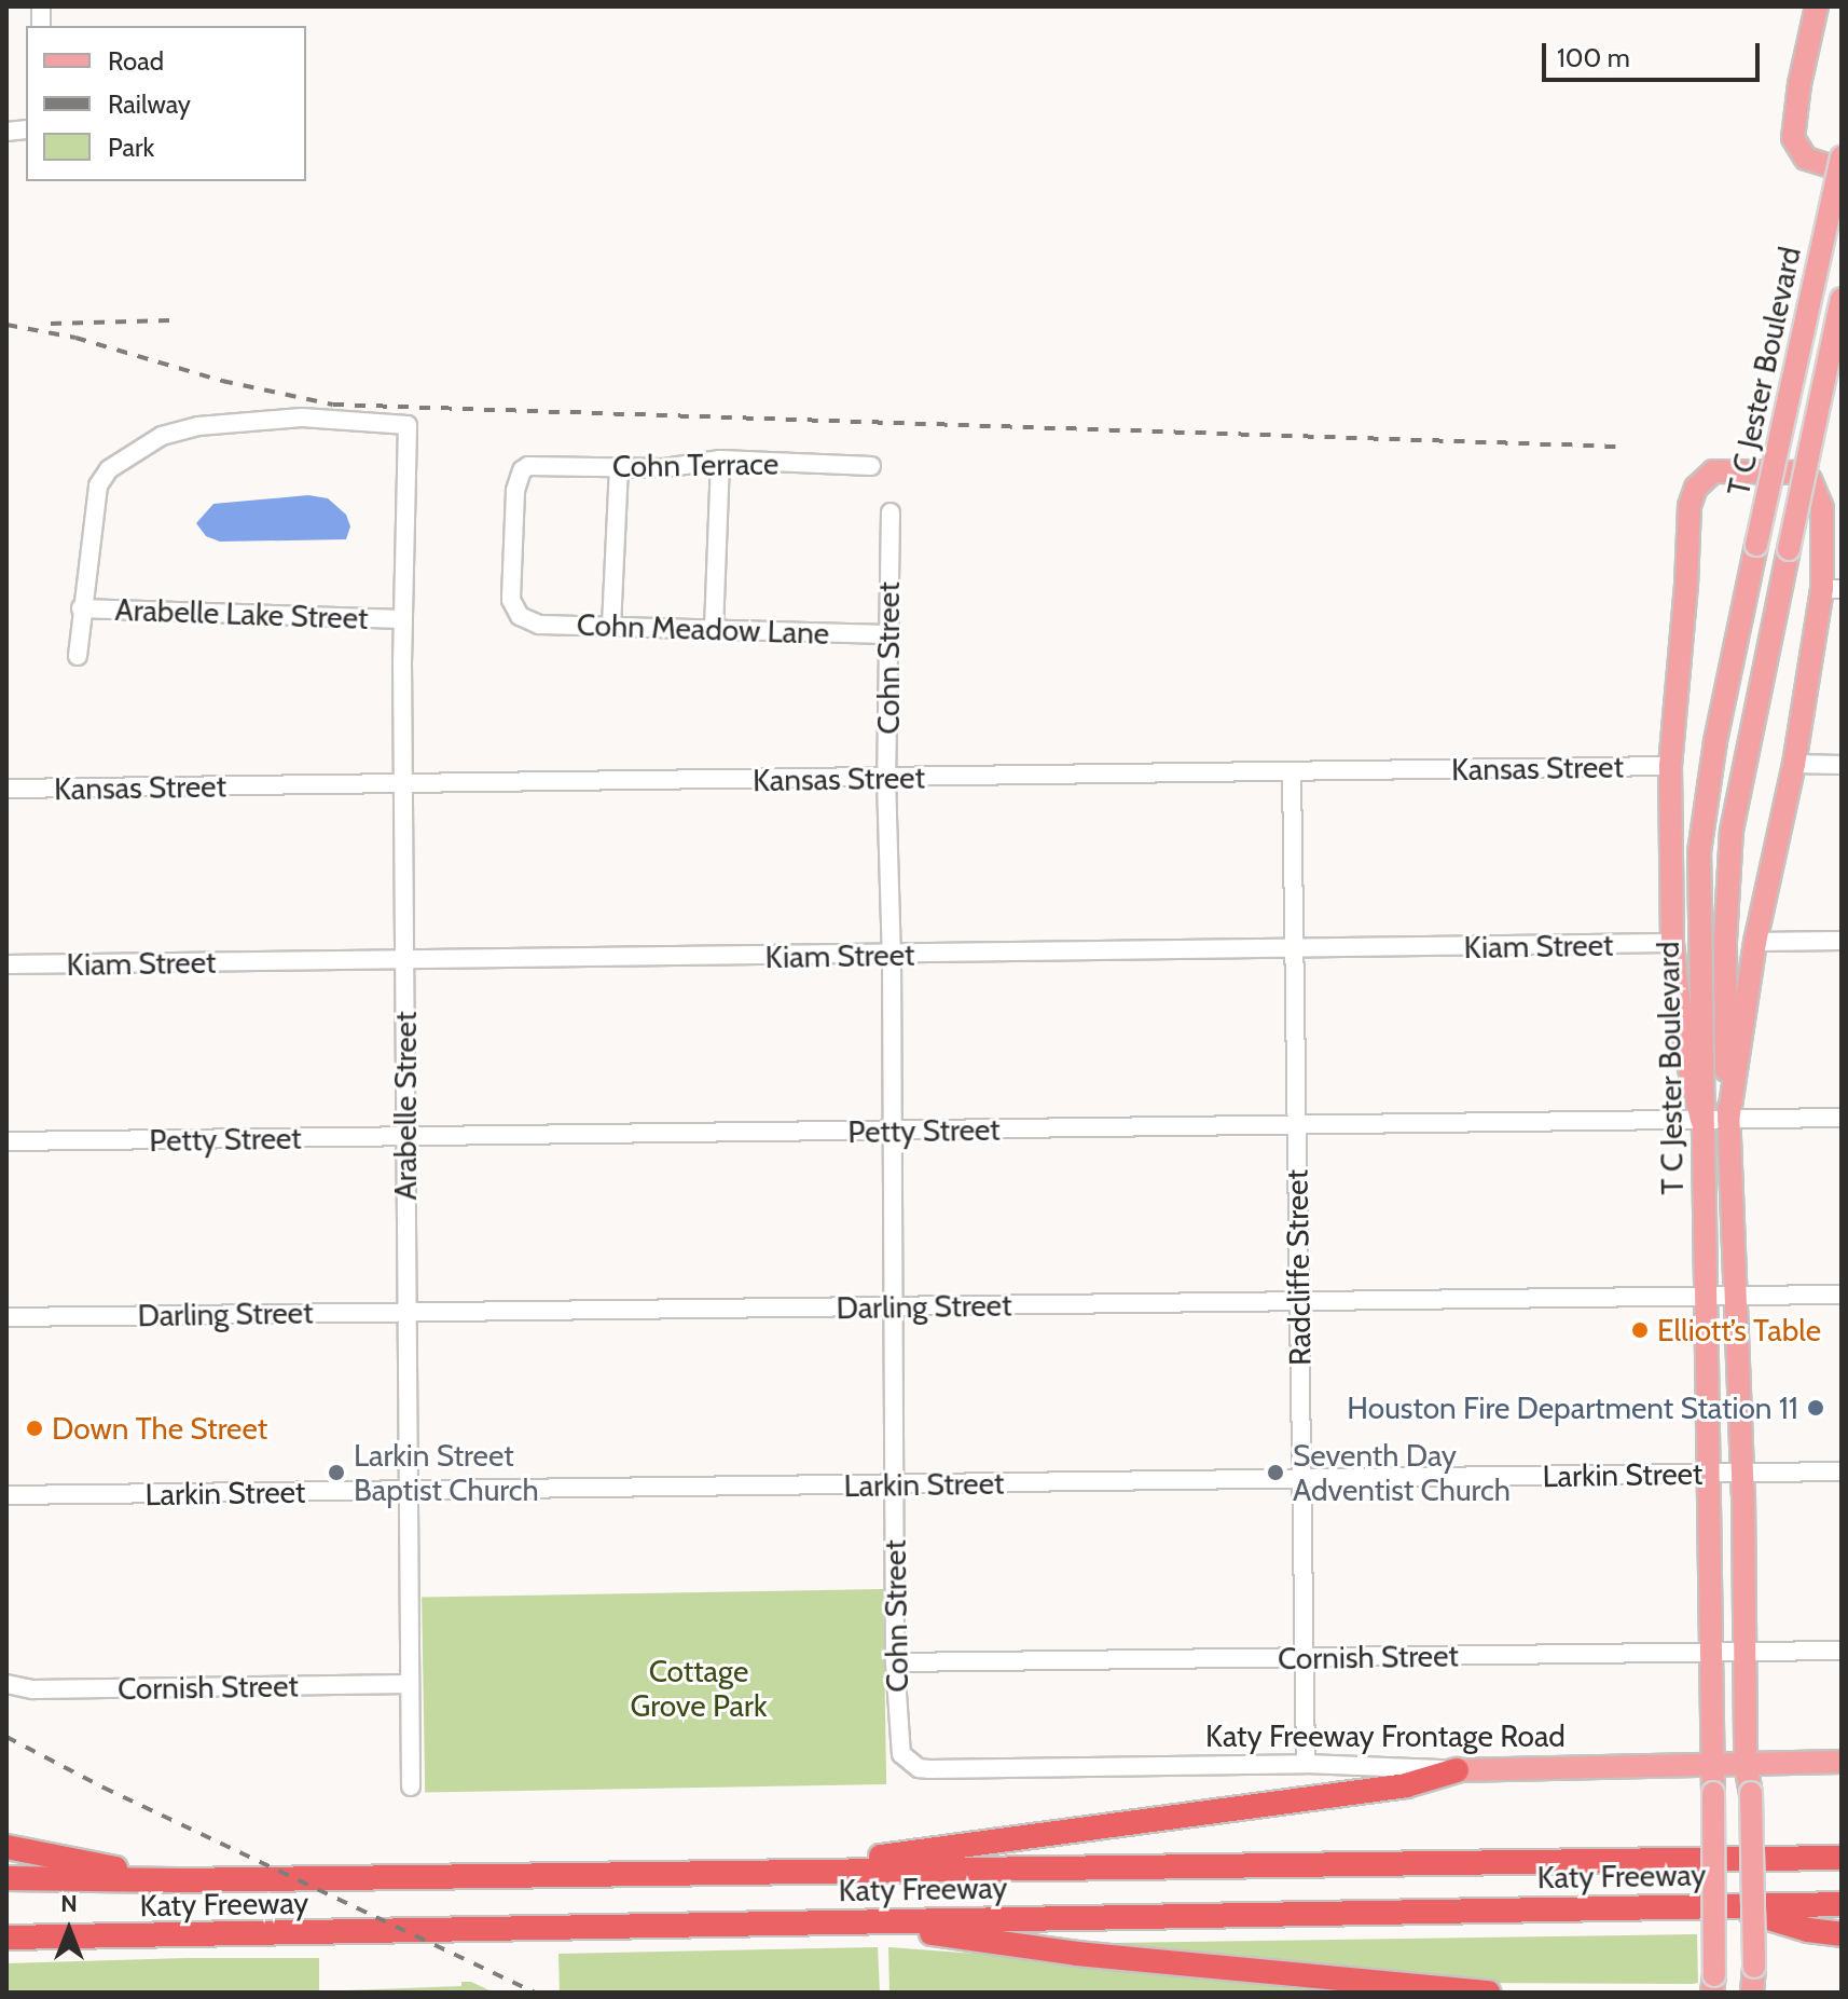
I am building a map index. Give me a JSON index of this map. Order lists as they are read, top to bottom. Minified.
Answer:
{"streets":{"highway":["Katy Freeway"],"main road":["T C Jester Boulevard","Katy Freeway Frontage Road"],"street":["Cohn Terrace","Arabelle Lake Street","Cohn Meadow Lane","Cohn Street","Kansas Street","Kiam Street","Arabelle Street","Petty Street","Radcliffe Street","Darling Street","Larkin Street","Cornish Street"]},"crossings":[["T C Jester Boulevard","Petty Street"],["T C Jester Boulevard","Darling Street"],["T C Jester Boulevard","Larkin Street"],["T C Jester Boulevard","Cornish Street"],["T C Jester Boulevard","Katy Freeway Frontage Road"],["Cohn Terrace","Cohn Meadow Lane"],["Arabelle Lake Street","Arabelle Street"],["Cohn Meadow Lane","Cohn Street"],["Cohn Street","Kansas Street"],["Cohn Street","Kiam Street"],["Cohn Street","Petty Street"],["Cohn Street","Darling Street"],["Cohn Street","Larkin Street"],["Cohn Street","Cornish Street"],["Cohn Street","Katy Freeway Frontage Road"],["Kansas Street","Arabelle Street"],["Kansas Street","Radcliffe Street"],["Kiam Street","Arabelle Street"],["Kiam Street","Radcliffe Street"],["Arabelle Street","Petty Street"],["Arabelle Street","Darling Street"],["Arabelle Street","Larkin Street"],["Arabelle Street","Cornish Street"],["Petty Street","Radcliffe Street"],["Radcliffe Street","Darling Street"],["Radcliffe Street","Larkin Street"],["Radcliffe Street","Cornish Street"],["Radcliffe Street","Katy Freeway Frontage Road"]],"parks":["Cottage Grove Park"],"places":["Elliott’s Table","Houston Fire Department Station 11","Down The Street","Larkin Street Baptist Church","Seventh Day Adventist Church"],"legend":["Road","Railway","Park"],"scale_bar":"100 m","north":"top"}
